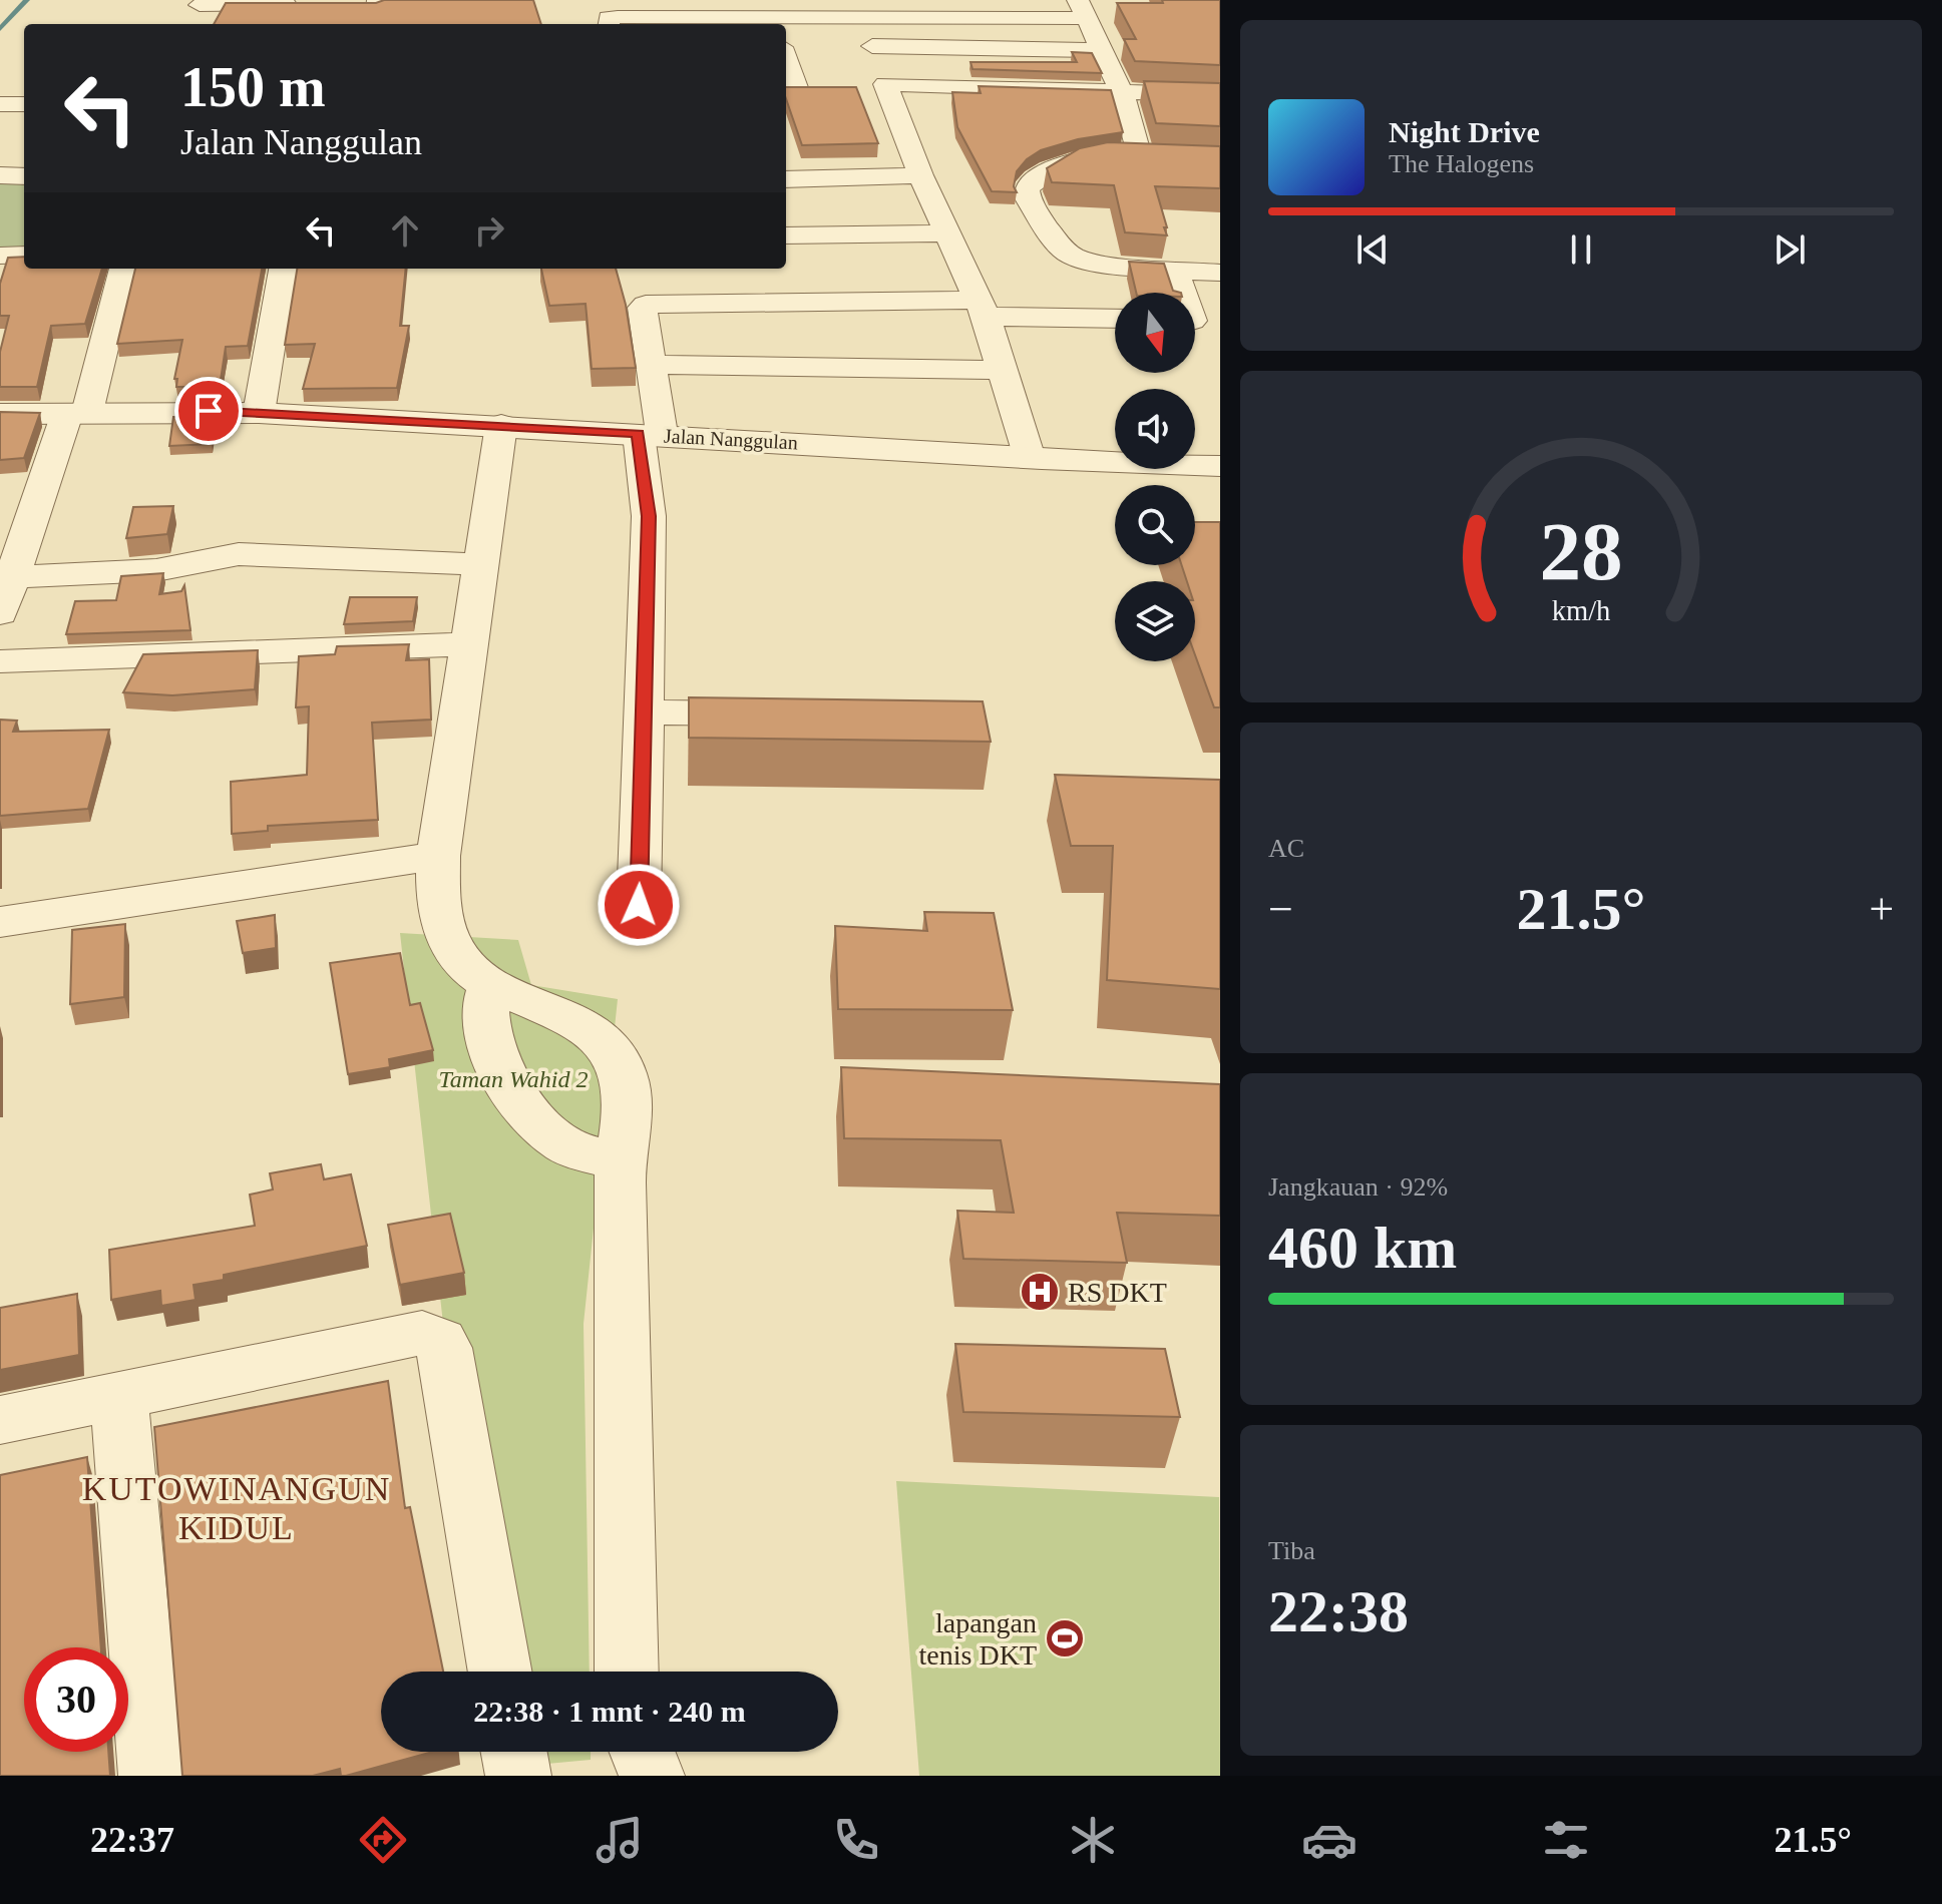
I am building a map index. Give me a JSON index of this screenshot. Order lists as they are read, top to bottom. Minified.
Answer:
{"streets":{"street":["Jalan Nanggulan"]},"districts":["KUTOWINANGUN KIDUL"],"parks":["Taman Wahid 2"],"places":{"hospital":["RS DKT"],"sports":["lapangan tenis DKT"]},"north":"bottom","page":{"turn":["150 m","Jalan Nanggulan"],"song":["Night Drive","The Halogens"],"tile":["AC",["Jangkauan · 92%","460 km"],["Tiba","22:38"]],"heat":["−","21.5°","+"],"limit":"30","trip":"22:38 · 1 mnt · 240 m","tabs":["22:37","21.5°"],"gauge":["28","km/h"]}}
